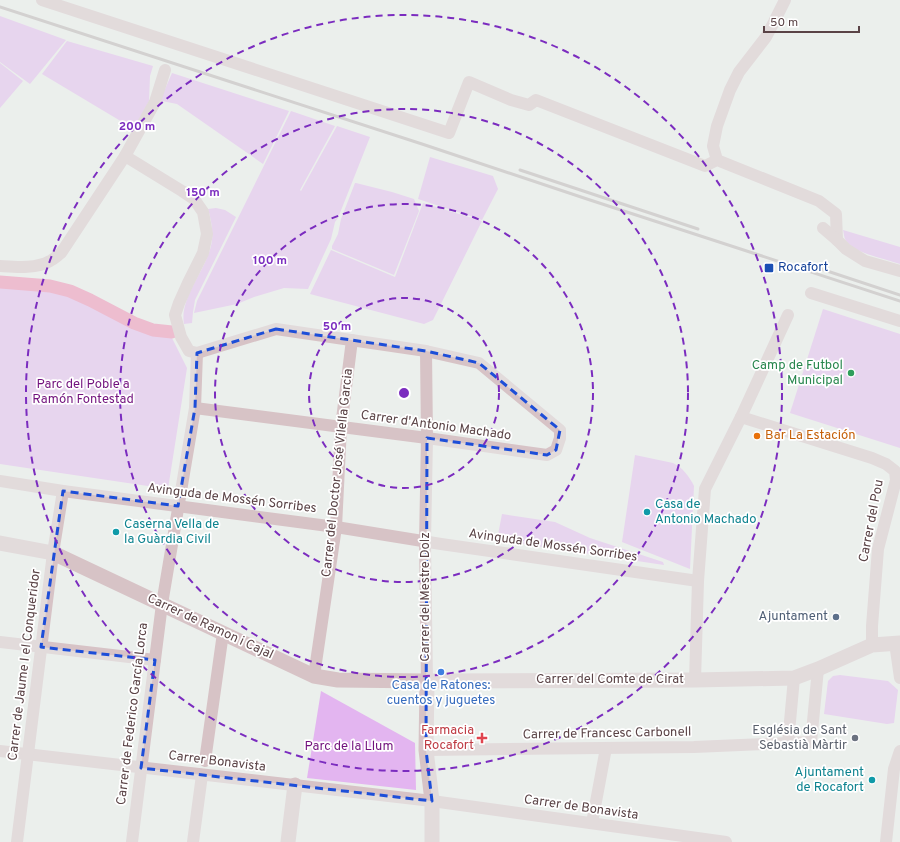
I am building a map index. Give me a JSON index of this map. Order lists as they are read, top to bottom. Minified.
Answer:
{"streets":{"street":["Carrer d'Antonio Machado","Carrer del Doctor José Vilella Garcia","Avinguda de Mossén Sorribes","Carrer del Pou","Carrer del Mestre Dolz","Carrer de Ramon i Cajal","Carrer de Jaume I el Conqueridor","Carrer del Comte de Cirat","Carrer de Federico García Lorca","Carrer de Francesc Carbonell","Carrer Bonavista","Carrer de Bonavista"]},"crossings":[["Carrer d'Antonio Machado","Carrer del Doctor José Vilella Garcia"],["Carrer d'Antonio Machado","Carrer del Mestre Dolz"],["Carrer d'Antonio Machado","Carrer de Federico García Lorca"],["Carrer del Doctor José Vilella Garcia","Avinguda de Mossén Sorribes"],["Carrer del Doctor José Vilella Garcia","Carrer de Ramon i Cajal"],["Avinguda de Mossén Sorribes","Carrer del Mestre Dolz"],["Avinguda de Mossén Sorribes","Carrer de Jaume I el Conqueridor"],["Avinguda de Mossén Sorribes","Carrer de Federico García Lorca"],["Carrer del Pou","Carrer del Comte de Cirat"],["Carrer del Mestre Dolz","Carrer de Ramon i Cajal"],["Carrer del Mestre Dolz","Carrer del Comte de Cirat"],["Carrer del Mestre Dolz","Carrer de Francesc Carbonell"],["Carrer del Mestre Dolz","Carrer Bonavista"],["Carrer del Mestre Dolz","Carrer de Bonavista"],["Carrer de Ramon i Cajal","Carrer de Jaume I el Conqueridor"],["Carrer de Ramon i Cajal","Carrer del Comte de Cirat"],["Carrer de Ramon i Cajal","Carrer de Federico García Lorca"],["Carrer de Jaume I el Conqueridor","Carrer Bonavista"],["Carrer del Comte de Cirat","Carrer de Francesc Carbonell"],["Carrer de Federico García Lorca","Carrer Bonavista"],["Carrer Bonavista","Carrer de Bonavista"]],"parks":["Parc del Poble a Ramón Fontestad","Parc de la Llum"],"places":{"transit":["Rocafort"],"other":["Camp de Futbol Municipal","Bar La Estación","Casa de Antonio Machado","Caserna Vella de la Guàrdia Civil","Ajuntament","Casa de Ratones: cuentos y juguetes","Església de Sant Sebastià Màrtir","Ajuntament de Rocafort"],"health":["Farmacia Rocafort"]},"scale_bar":"50 m","rings":["200 m","150 m","100 m","50 m"]}
